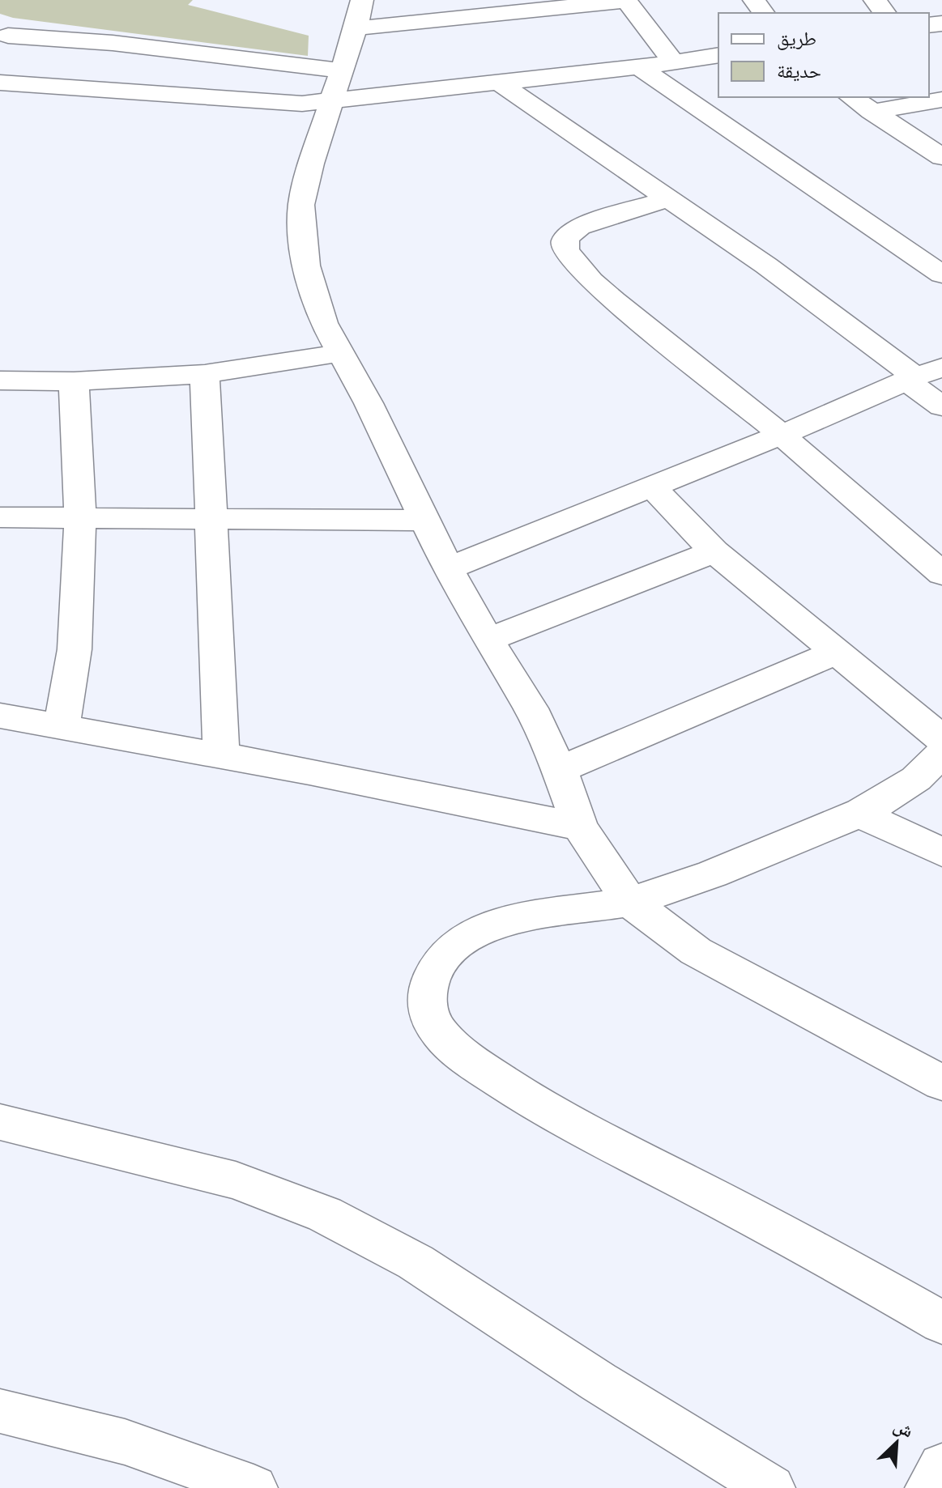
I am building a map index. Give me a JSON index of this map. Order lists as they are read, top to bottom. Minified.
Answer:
{"legend":["طريق","حديقة"],"north":"top right"}
